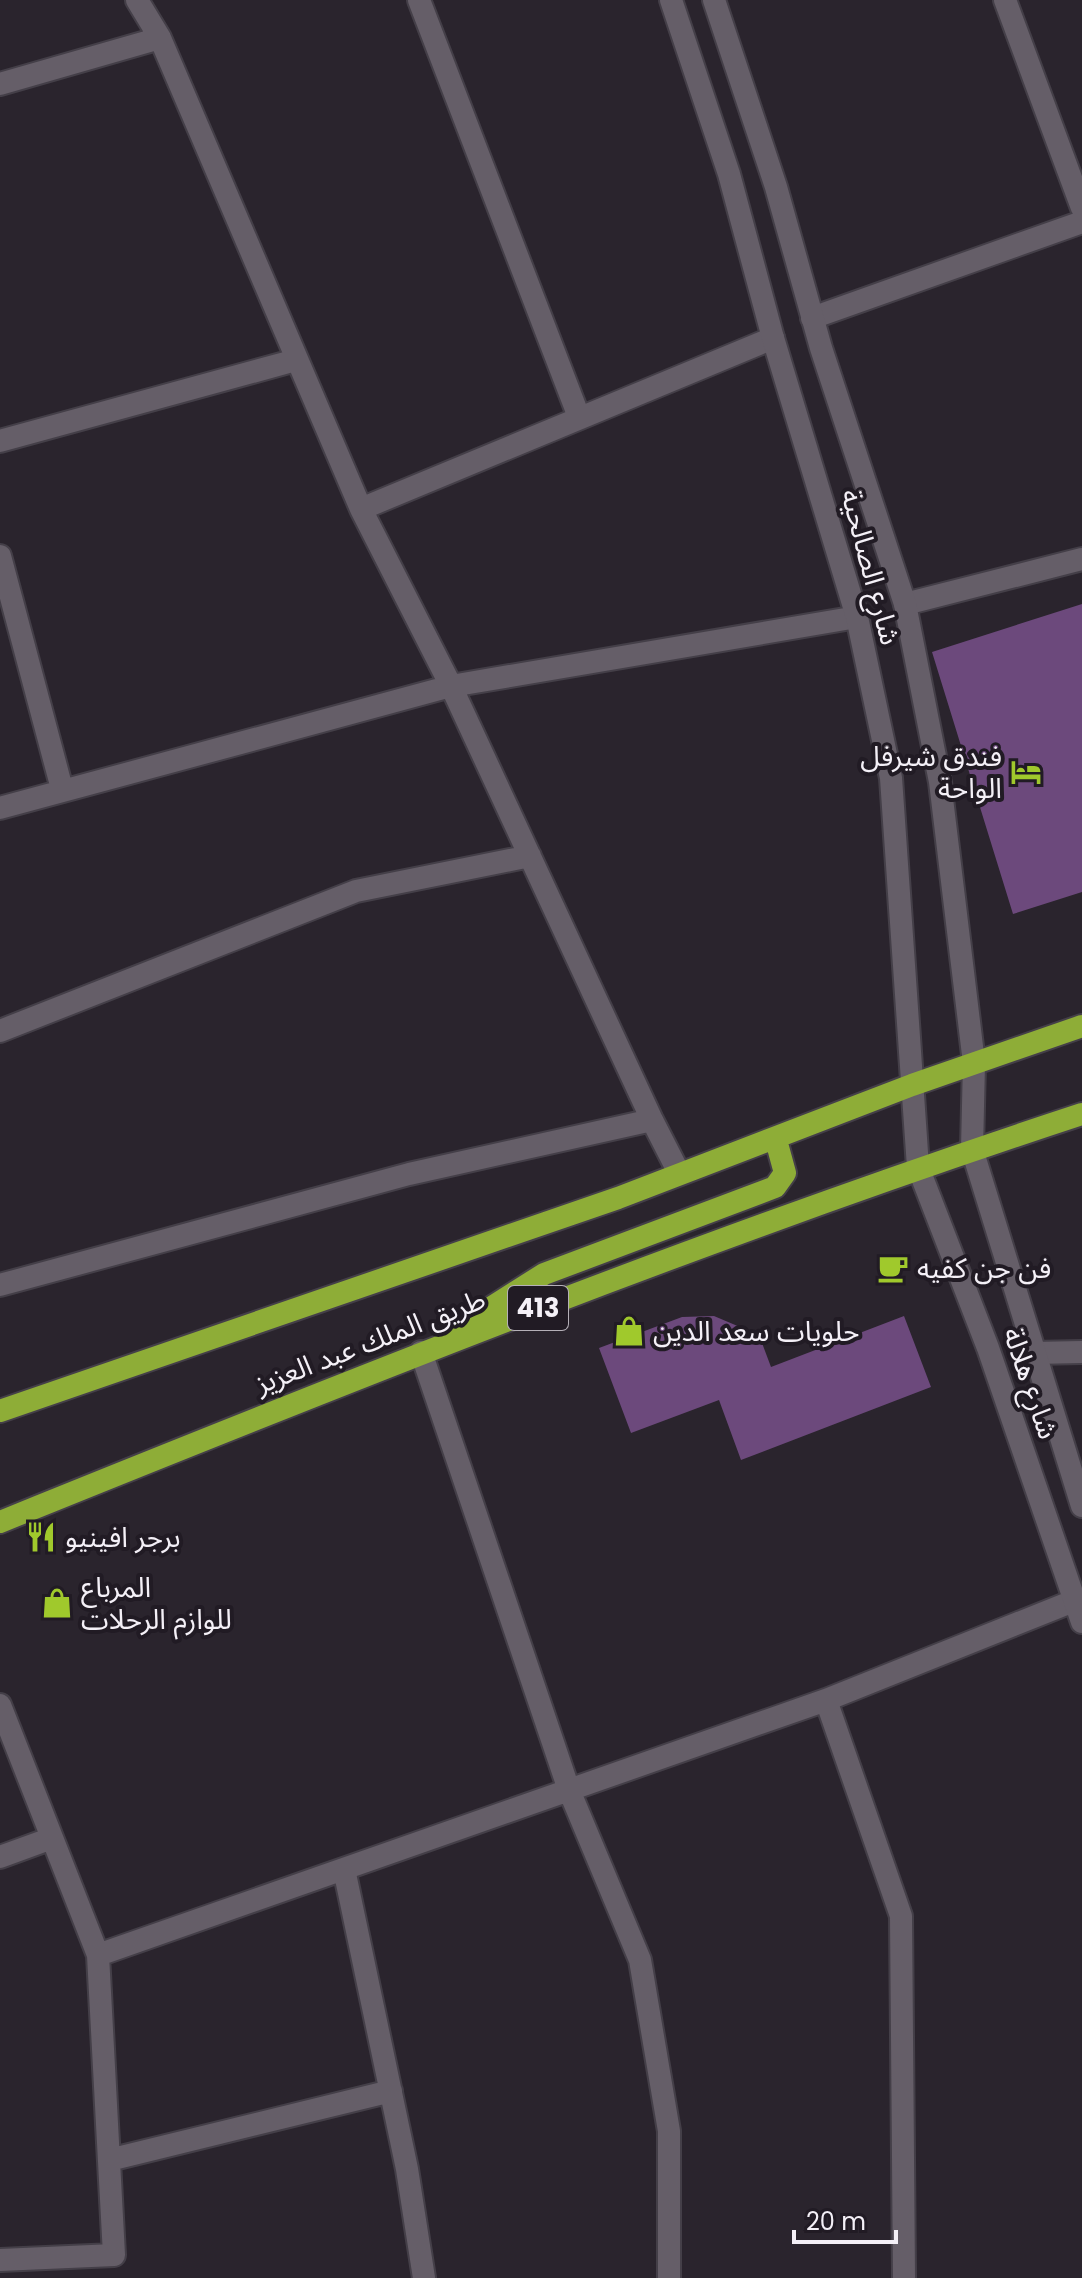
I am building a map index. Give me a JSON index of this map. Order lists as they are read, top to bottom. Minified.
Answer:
{"streets":{"highway":["413","طريق الملك عبد العزيز"],"street":["شارع الصالحية","شارع هلالة"]},"crossings":[["شارع الصالحية","طريق الملك عبد العزيز"],["شارع الصالحية","شارع هلالة"],["طريق الملك عبد العزيز","شارع هلالة"]],"places":{"hotel":["فندق شيرفل الواحة"],"cafe":["فن جن كفيه"],"shop":["حلويات سعد الدين","المرباع للوازم الرحلات"],"restaurant":["برجر افينيو"]},"scale_bar":"20 m"}
